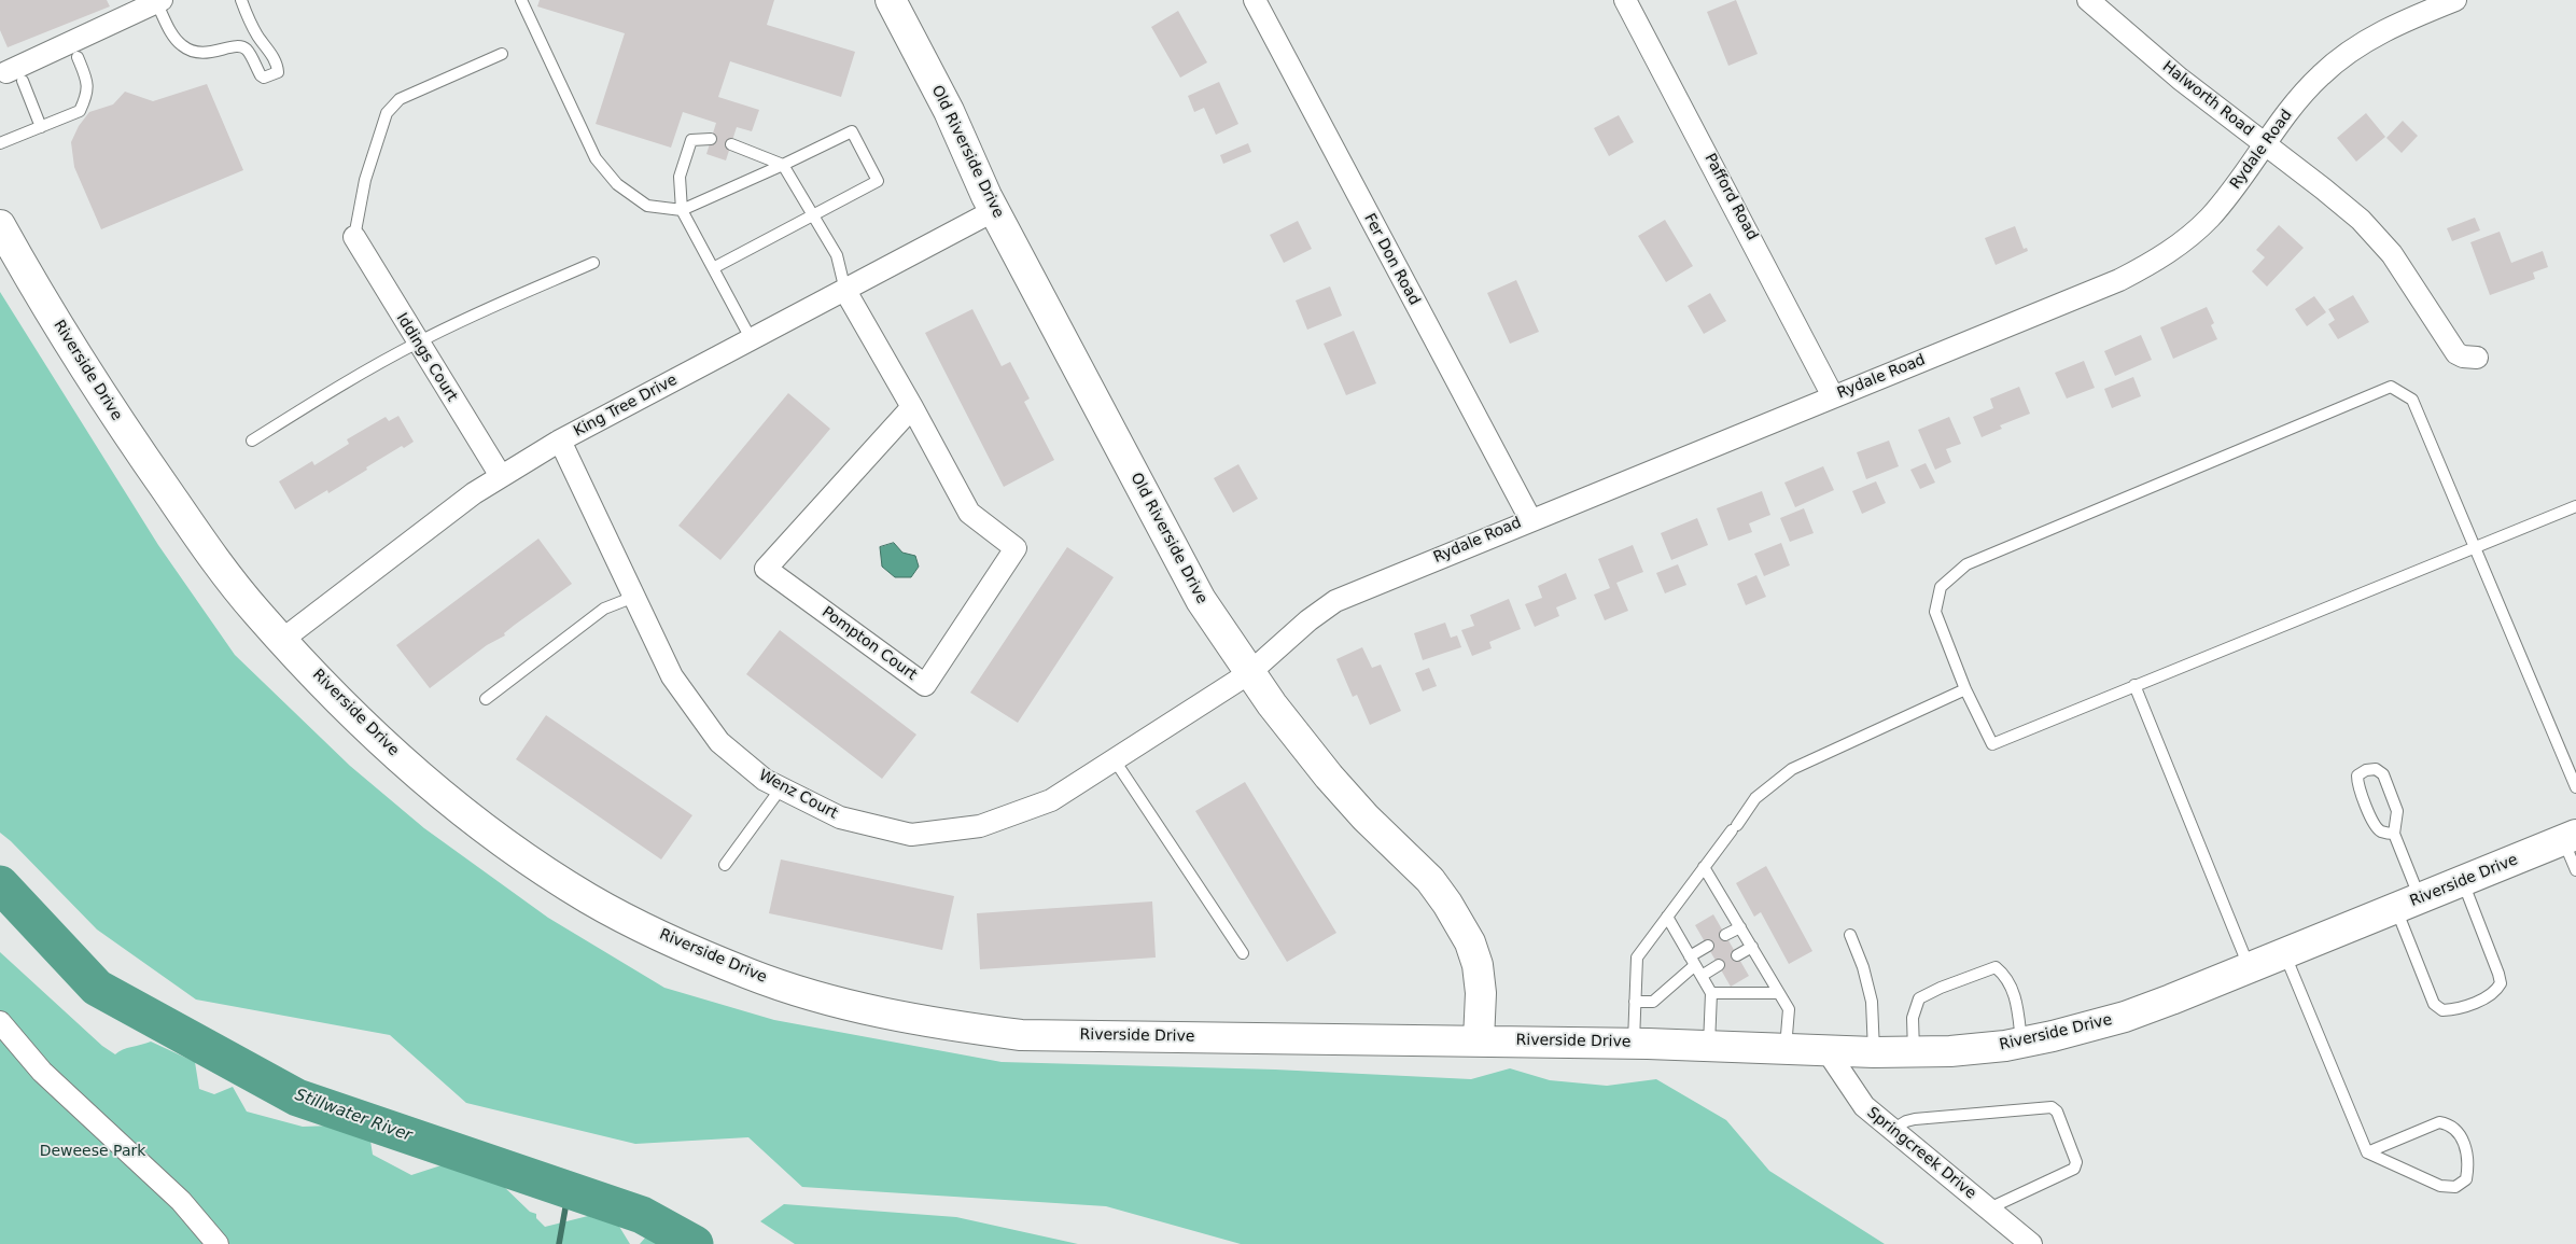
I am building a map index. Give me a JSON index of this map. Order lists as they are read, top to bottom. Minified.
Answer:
{"streets":{"main road":["Old Riverside Drive","Riverside Drive"],"street":["Halworth Road","Rydale Road","Pafford Road","Fer Don Road","Iddings Court","King Tree Drive","Pompton Court","Wenz Court","Springcreek Drive"]},"crossings":[["Halworth Road","Rydale Road"],["Rydale Road","Old Riverside Drive"],["Rydale Road","Pafford Road"],["Rydale Road","Fer Don Road"],["Rydale Road","Wenz Court"],["Old Riverside Drive","Riverside Drive"],["Old Riverside Drive","King Tree Drive"],["Old Riverside Drive","Wenz Court"],["Iddings Court","King Tree Drive"],["Riverside Drive","King Tree Drive"],["Riverside Drive","Springcreek Drive"],["King Tree Drive","Pompton Court"],["King Tree Drive","Wenz Court"]],"water":["Stillwater River"],"parks":["Deweese Park"]}
